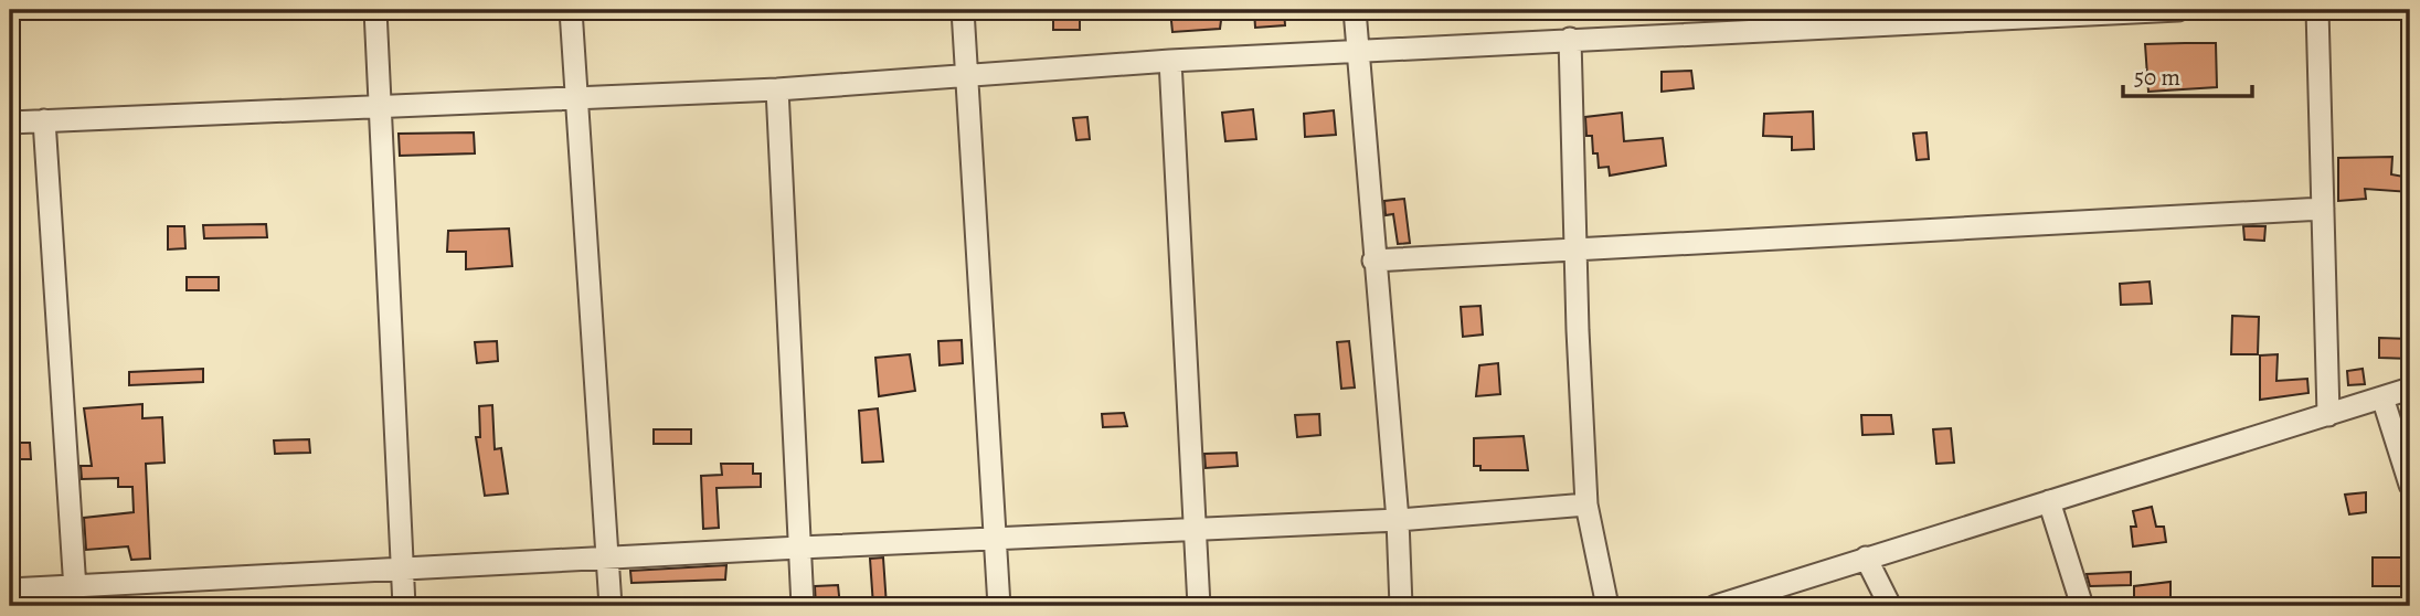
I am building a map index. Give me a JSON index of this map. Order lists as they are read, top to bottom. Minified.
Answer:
{"scale_bar":"50 m"}
